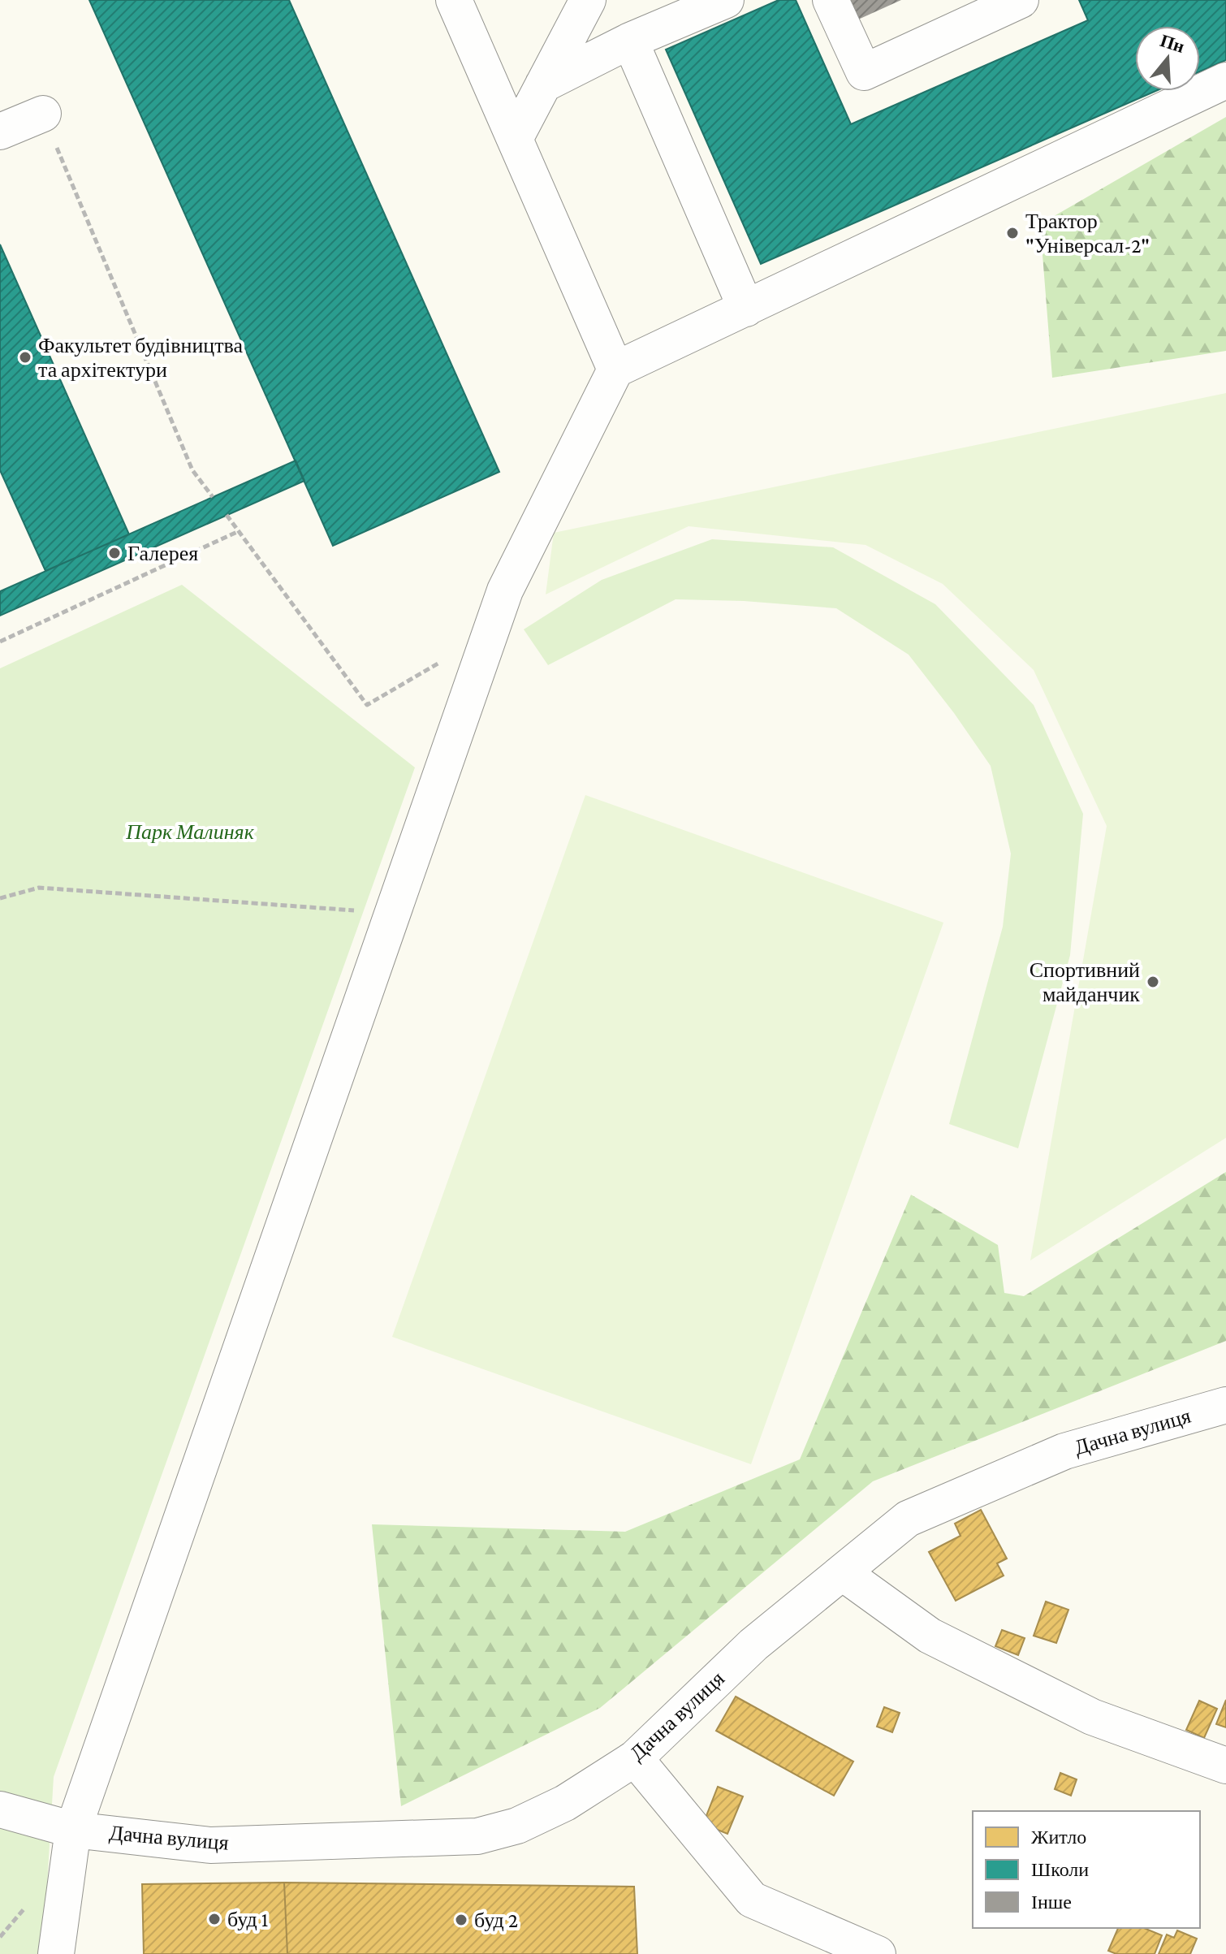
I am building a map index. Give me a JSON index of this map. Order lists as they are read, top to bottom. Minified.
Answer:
{"streets":{"street":["Дачна вулиця"]},"parks":["Парк Малиняк"],"places":["Трактор \"Універсал-2\"","Факультет будівництва та архітектури","Галерея","Спортивний майданчик","буд 1","буд 2"],"legend":["Житло","Школи","Інше"],"north":"top"}
